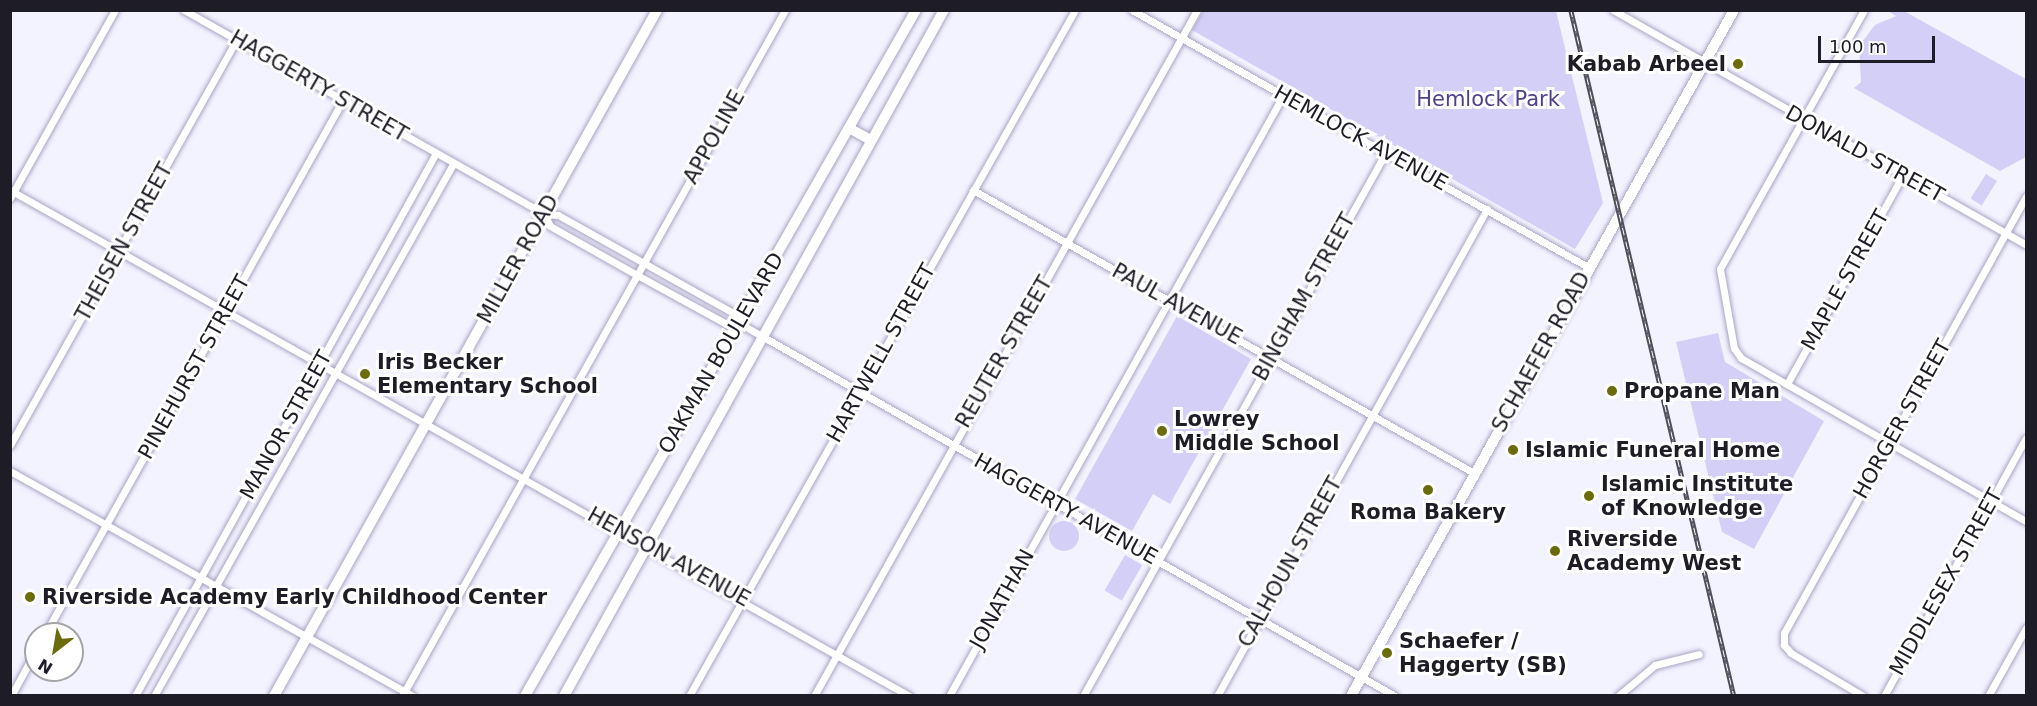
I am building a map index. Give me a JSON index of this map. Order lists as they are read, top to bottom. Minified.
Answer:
{"streets":{"street":["HAGGERTY STREET","APPOLINE","HEMLOCK AVENUE","DONALD STREET","THEISEN STREET","MILLER ROAD","MAPLE STREET","BINGHAM STREET","PAUL AVENUE","REUTER STREET","SCHAEFER ROAD","OAKMAN BOULEVARD","HARTWELL STREET","PINEHURST STREET","HORGER STREET","MANOR STREET","HAGGERTY AVENUE","HENSON AVENUE","CALHOUN STREET","MIDDLESEX STREET","JONATHAN"]},"crossings":[["HAGGERTY STREET","THEISEN STREET"],["HAGGERTY STREET","PINEHURST STREET"],["HAGGERTY STREET","MANOR STREET"],["HAGGERTY STREET","HAGGERTY AVENUE"],["APPOLINE","HAGGERTY AVENUE"],["APPOLINE","HENSON AVENUE"],["HEMLOCK AVENUE","BINGHAM STREET"],["HEMLOCK AVENUE","REUTER STREET"],["HEMLOCK AVENUE","SCHAEFER ROAD"],["HEMLOCK AVENUE","CALHOUN STREET"],["HEMLOCK AVENUE","JONATHAN"],["DONALD STREET","MAPLE STREET"],["DONALD STREET","SCHAEFER ROAD"],["DONALD STREET","HORGER STREET"],["MILLER ROAD","HAGGERTY AVENUE"],["MILLER ROAD","HENSON AVENUE"],["BINGHAM STREET","PAUL AVENUE"],["BINGHAM STREET","HAGGERTY AVENUE"],["PAUL AVENUE","REUTER STREET"],["PAUL AVENUE","SCHAEFER ROAD"],["PAUL AVENUE","HARTWELL STREET"],["PAUL AVENUE","CALHOUN STREET"],["PAUL AVENUE","JONATHAN"],["REUTER STREET","HAGGERTY AVENUE"],["REUTER STREET","HENSON AVENUE"],["SCHAEFER ROAD","HAGGERTY AVENUE"],["OAKMAN BOULEVARD","HAGGERTY AVENUE"],["OAKMAN BOULEVARD","HENSON AVENUE"],["HARTWELL STREET","HAGGERTY AVENUE"],["HARTWELL STREET","HENSON AVENUE"],["MANOR STREET","HAGGERTY AVENUE"],["MANOR STREET","HENSON AVENUE"],["HAGGERTY AVENUE","CALHOUN STREET"],["HAGGERTY AVENUE","JONATHAN"]],"parks":["Hemlock Park"],"places":["Kabab Arbeel","Iris Becker Elementary School","Propane Man","Lowrey Middle School","Islamic Funeral Home","Roma Bakery","Islamic Institute of Knowledge","Riverside Academy West","Riverside Academy Early Childhood Center","Schaefer / Haggerty (SB)"],"scale_bar":"100 m","north":"bottom left"}
